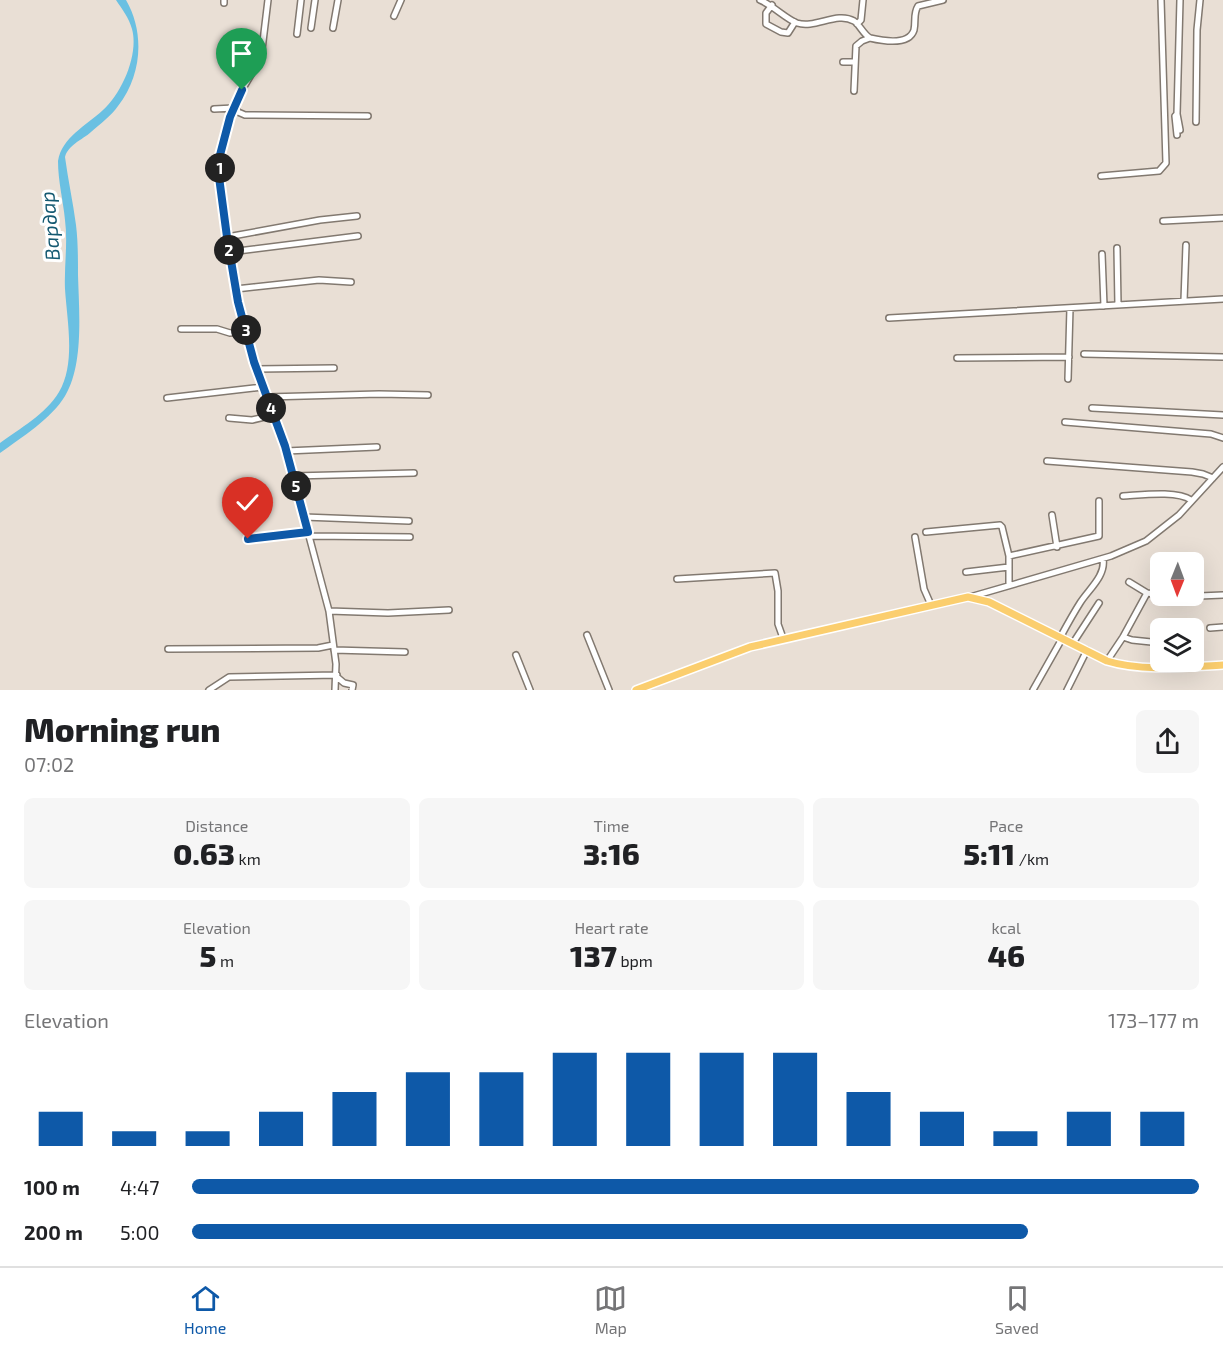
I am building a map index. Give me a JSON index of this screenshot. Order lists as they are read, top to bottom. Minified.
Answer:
{"water":["Вардар"],"north":"bottom","page":{"pins":["1","2","3","4","5"],"heading":["Morning run","07:02"],"stats":[["Distance","0.63 km"],["Time","3:16"],["Pace","5:11 /km"],["Elevation","5 m"],["Heart rate","137 bpm"],["kcal","46"]],"chart":["Elevation","173–177 m"],"list":[{"name":"100 m","note":"4:47"},{"name":"200 m","note":"5:00"}],"tabs":["Home","Map","Saved"]}}
